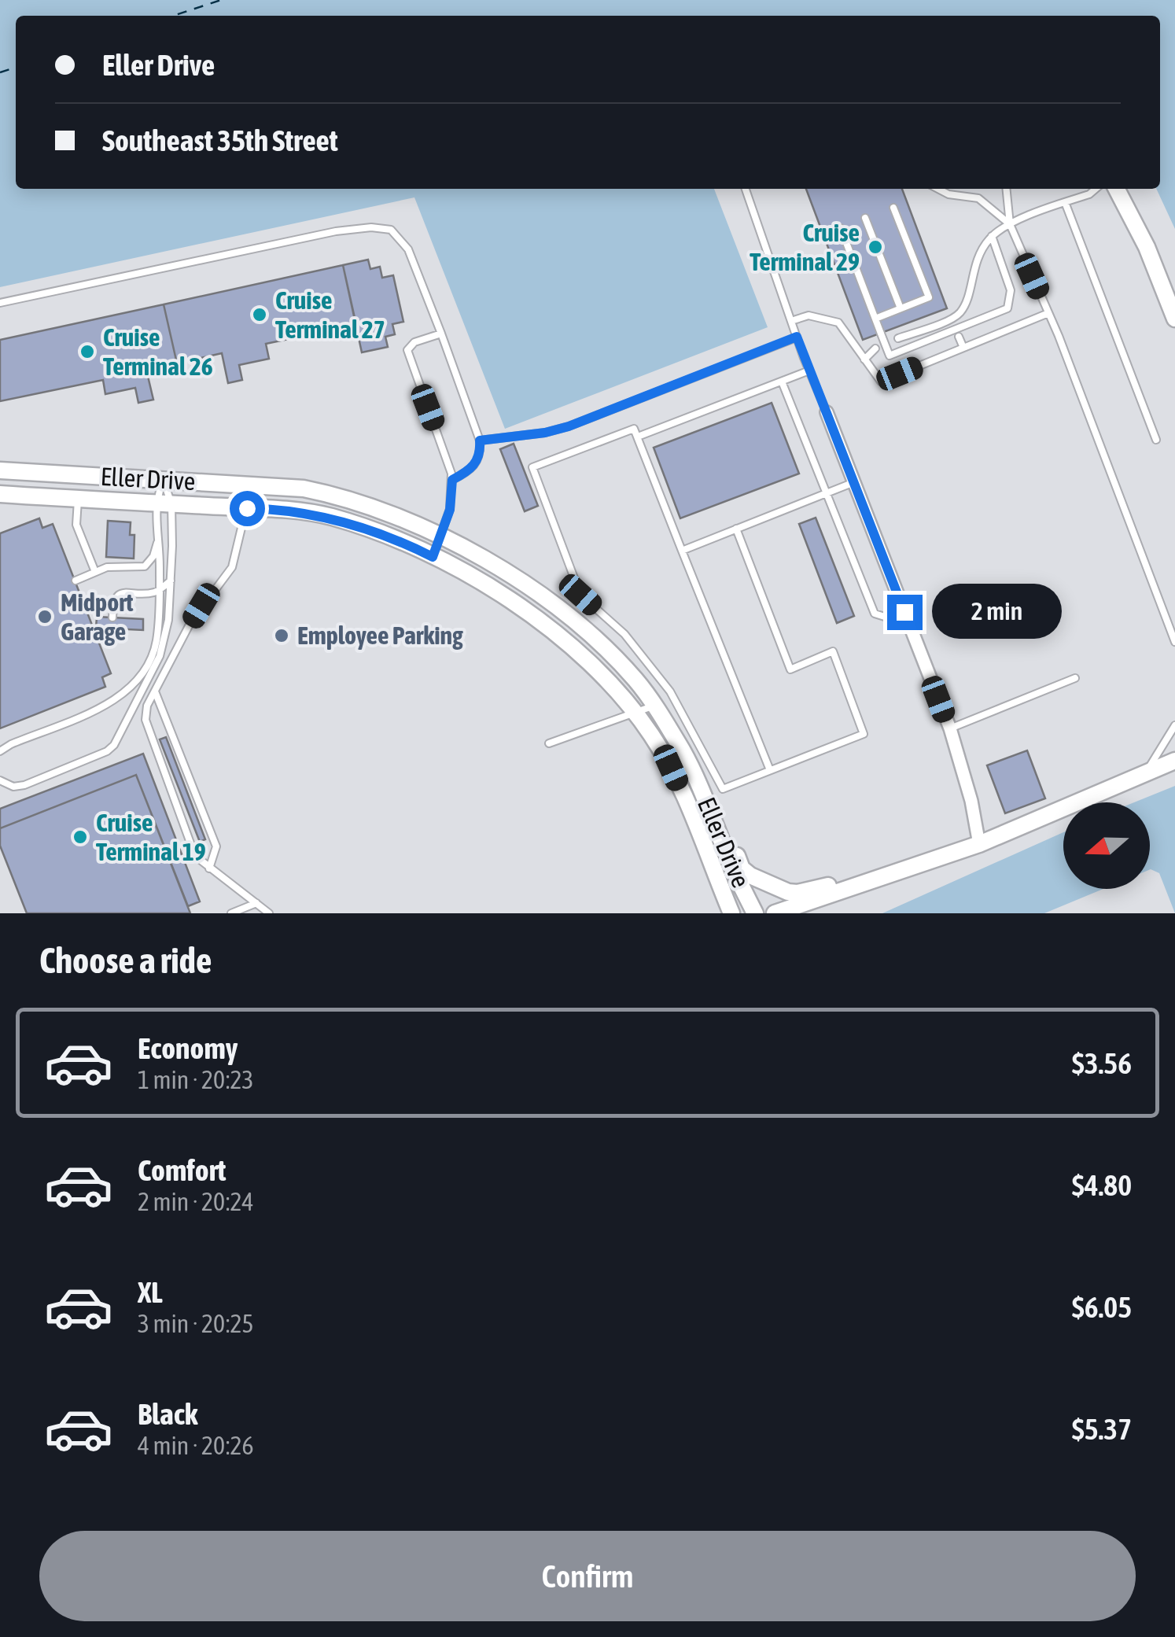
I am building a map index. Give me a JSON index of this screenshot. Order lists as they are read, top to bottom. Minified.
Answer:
{"streets":{"street":["Eller Drive"]},"places":["Cruise Terminal 29","Cruise Terminal 27","Cruise Terminal 26","Midport Garage","Employee Parking","Cruise Terminal 19"],"north":"left","page":{"banner":["Eller Drive","Southeast 35th Street"],"bubble":"2 min","heading":"Choose a ride","list":[{"name":"Economy","note":"1 min · 20:23","value":"$3.56"},{"name":"Comfort","note":"2 min · 20:24","value":"$4.80"},{"name":"XL","note":"3 min · 20:25","value":"$6.05"},{"name":"Black","note":"4 min · 20:26","value":"$5.37"}],"buttons":"Confirm"}}
